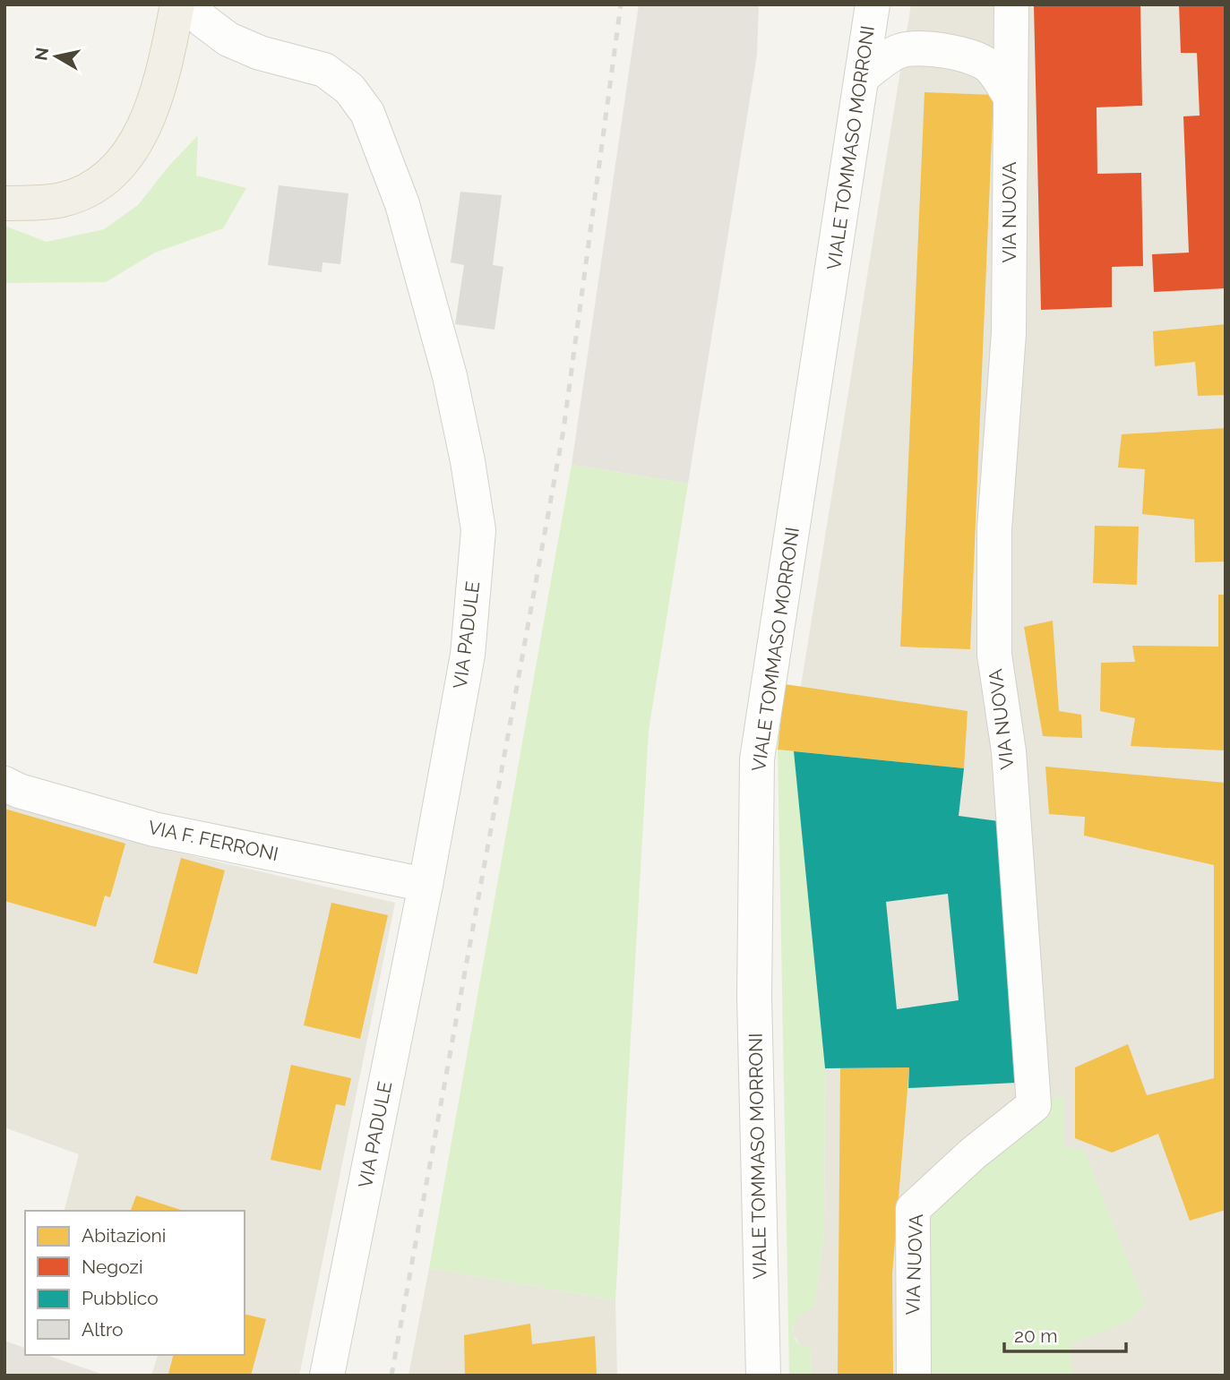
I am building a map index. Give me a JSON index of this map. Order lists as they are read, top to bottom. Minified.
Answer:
{"streets":{"street":["VIALE TOMMASO MORRONI","VIA NUOVA","VIA PADULE","VIA F. FERRONI"]},"crossings":[["VIA PADULE","VIA F. FERRONI"]],"legend":["Abitazioni","Negozi","Pubblico","Altro"],"scale_bar":"20 m","north":"left"}
